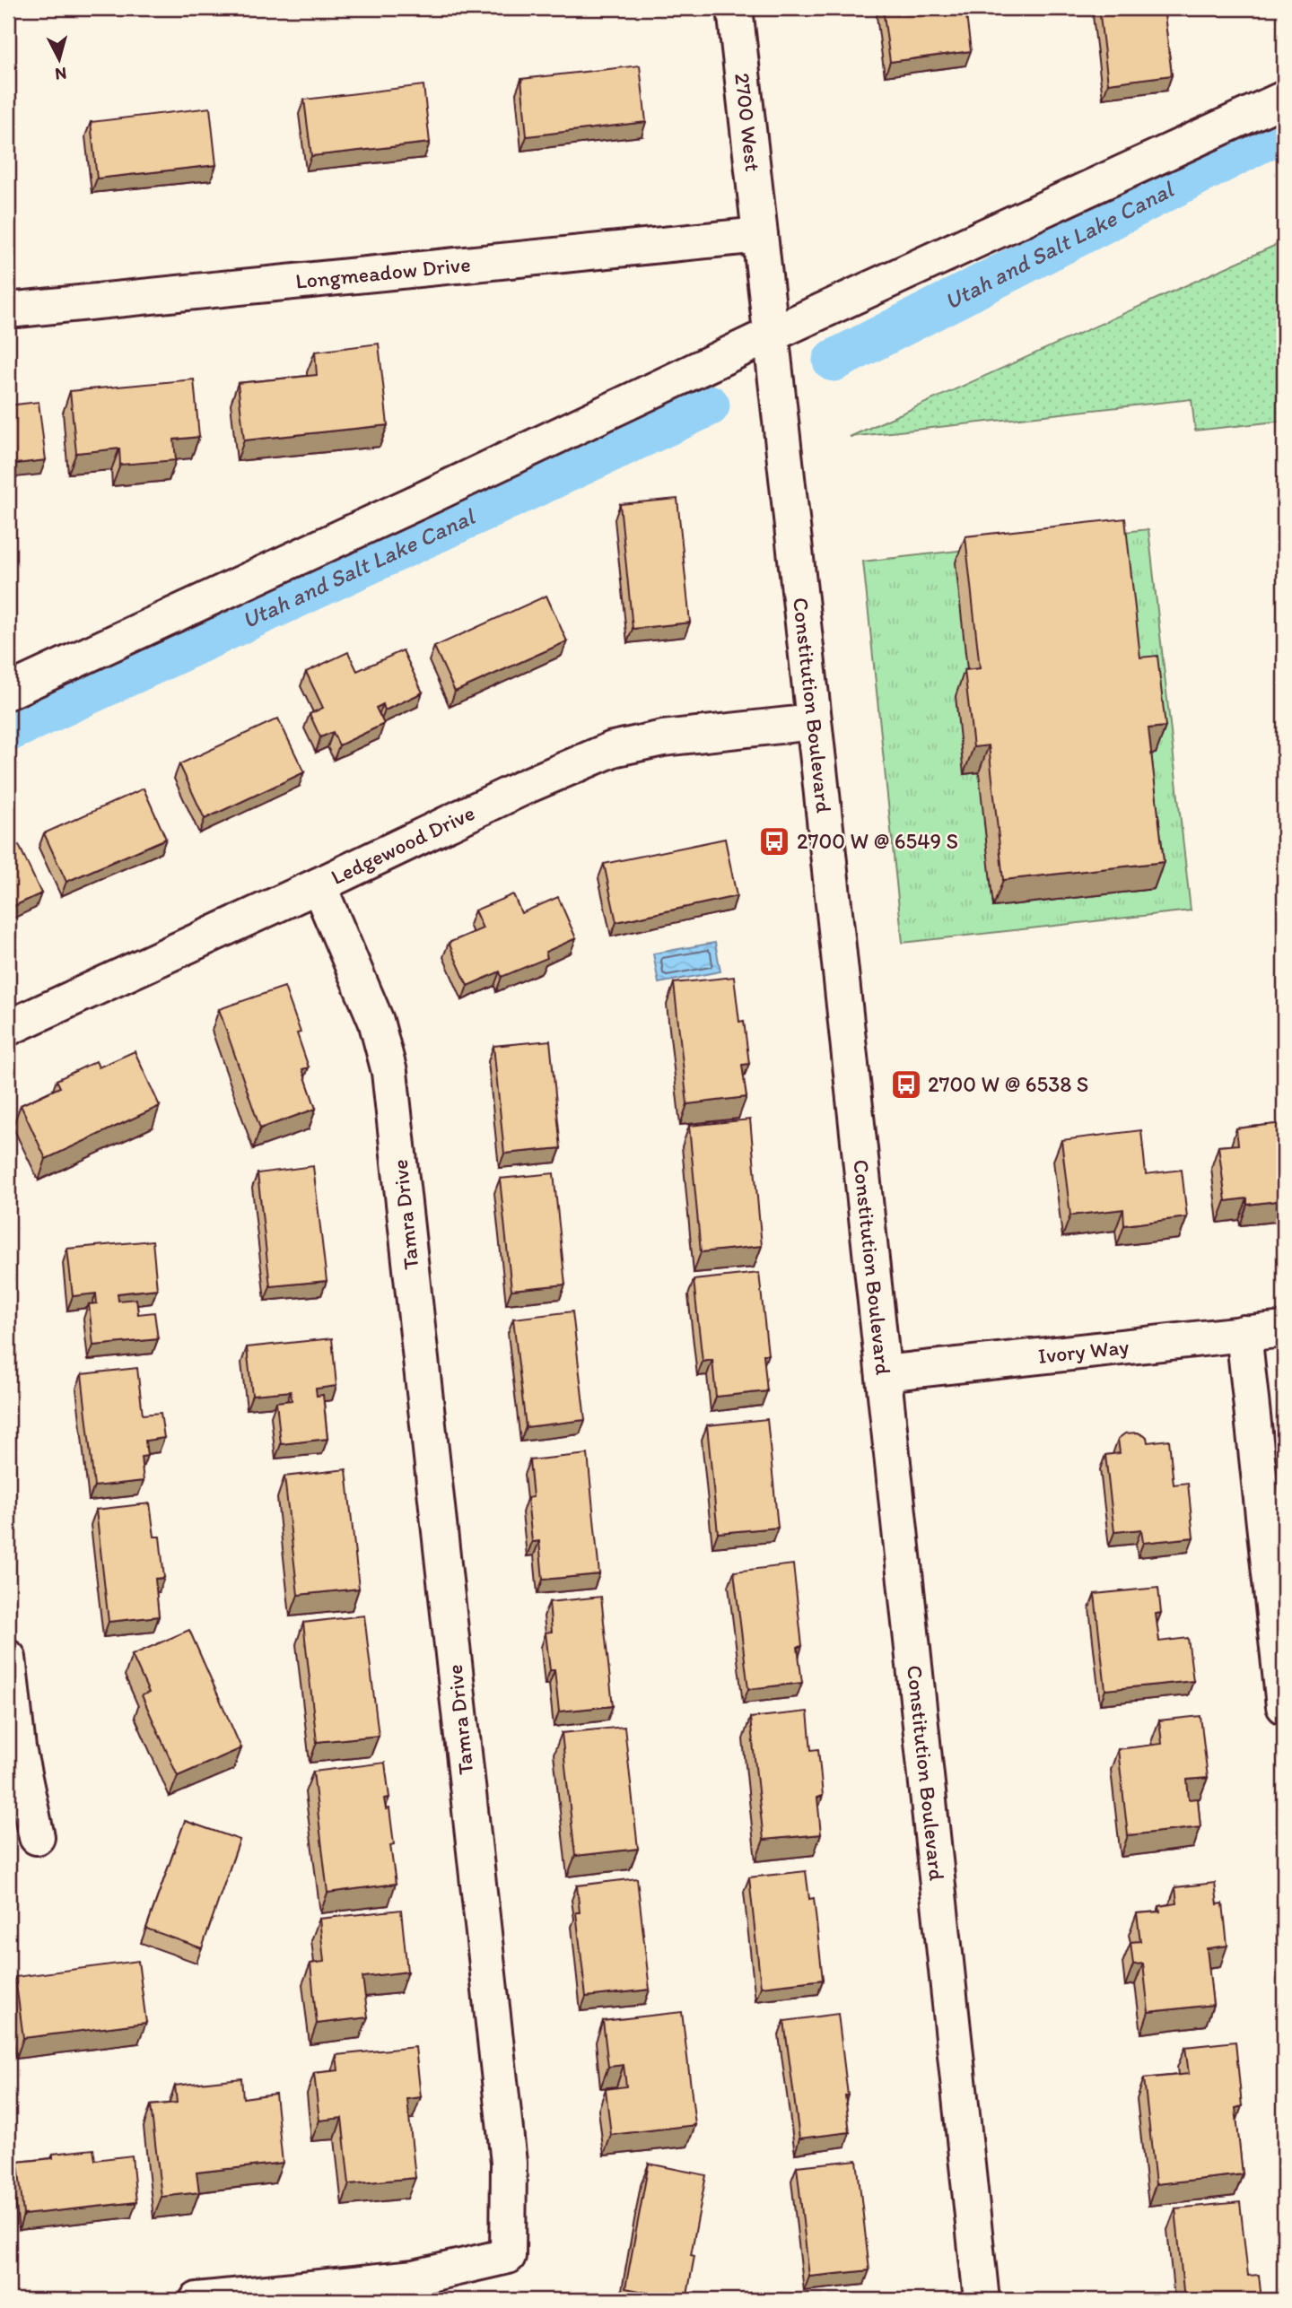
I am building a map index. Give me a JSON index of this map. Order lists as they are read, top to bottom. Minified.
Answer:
{"streets":{"street":["2700 West","Longmeadow Drive","Constitution Boulevard","Ledgewood Drive","Tamra Drive","Ivory Way"]},"crossings":[["2700 West","Longmeadow Drive"],["2700 West","Constitution Boulevard"],["Longmeadow Drive","Constitution Boulevard"],["Constitution Boulevard","Ledgewood Drive"],["Constitution Boulevard","Ivory Way"],["Ledgewood Drive","Tamra Drive"]],"water":["Utah and Salt Lake Canal"],"places":{"bus stop":["2700 W @ 6549 S","2700 W @ 6538 S"]},"north":"bottom"}
